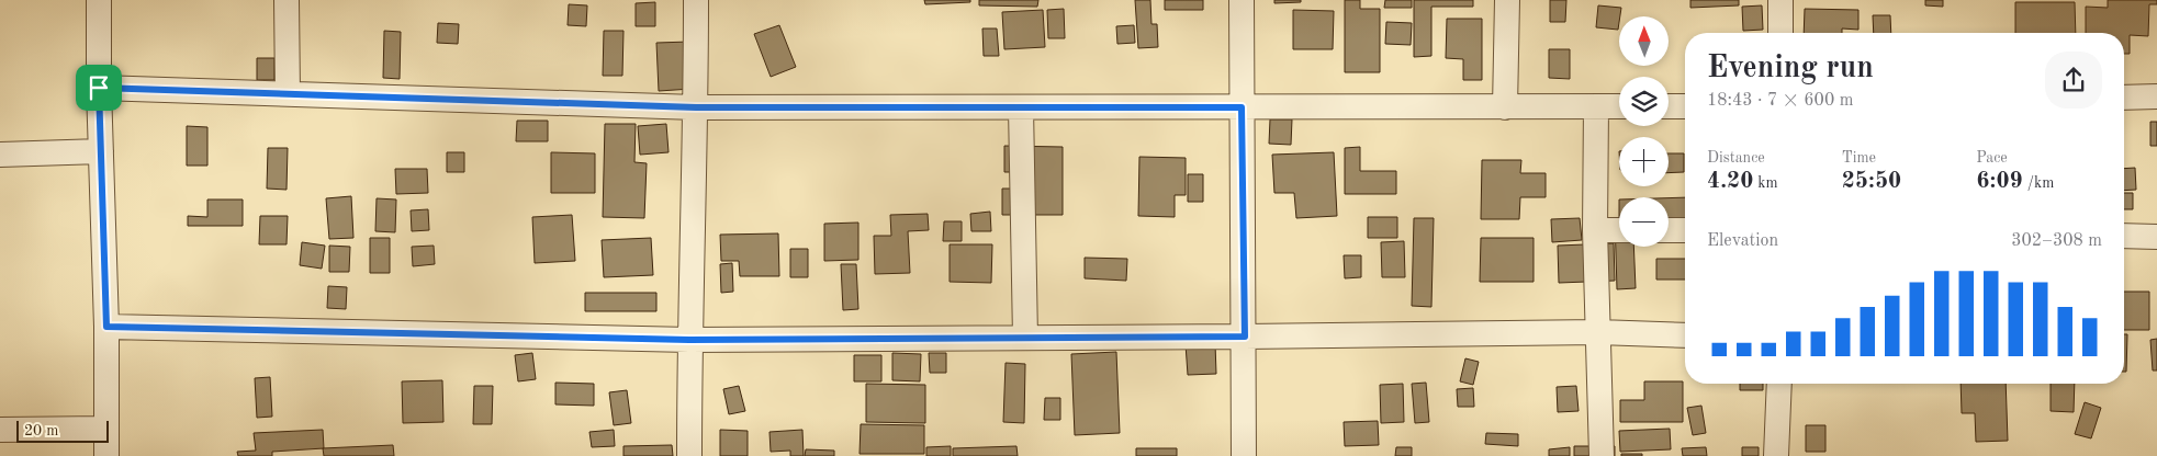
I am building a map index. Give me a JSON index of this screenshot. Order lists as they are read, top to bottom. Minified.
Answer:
{"scale_bar":"20 m","north":"top","page":{"map_buttons":["+","−"],"heading":["Evening run","18:43 · 7 × 600 m"],"stats":[["Distance","4.20 km"],["Time","25:50"],["Pace","6:09 /km"]],"chart":["Elevation","302–308 m"],"scale":"20 m"}}
